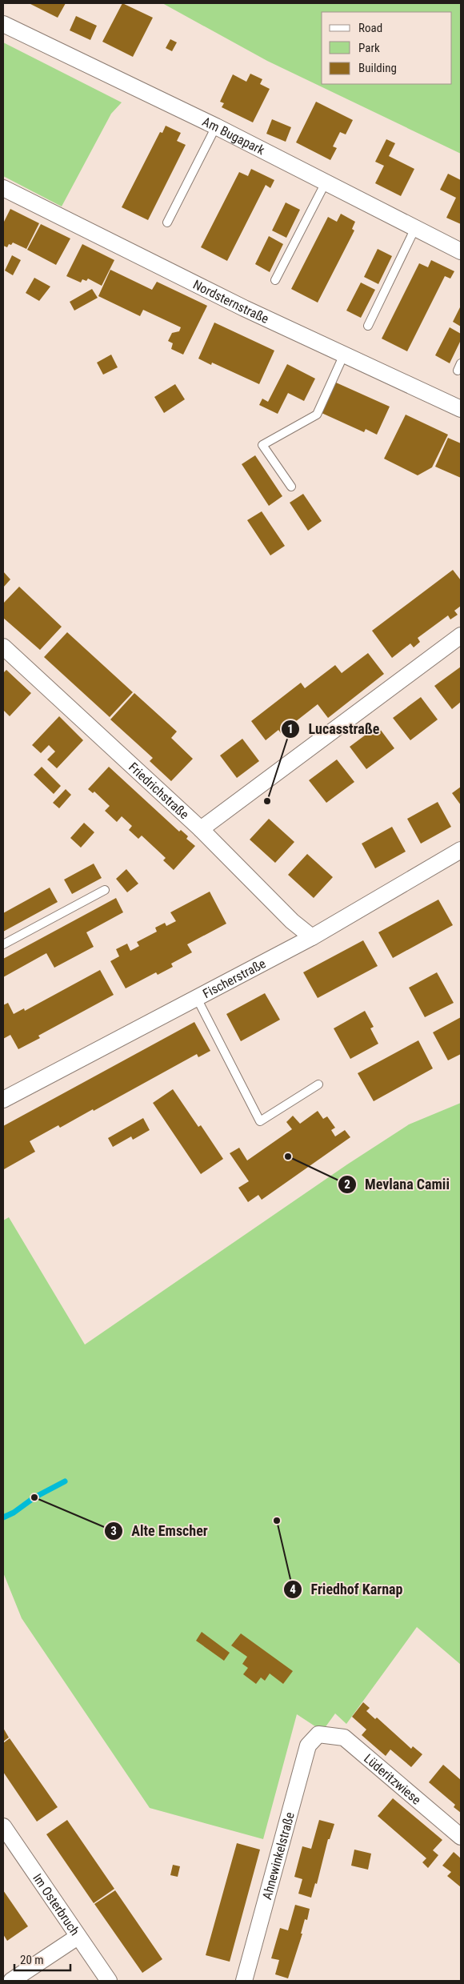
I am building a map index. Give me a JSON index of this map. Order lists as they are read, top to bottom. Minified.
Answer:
{"streets":{"street":["Am Bugapark","Nordsternstraße","Friedrichstraße","Fischerstraße","Lüderitzwiese","Ahnewinkelstraße","Im Osterbruch"]},"crossings":[["Friedrichstraße","Fischerstraße"],["Lüderitzwiese","Ahnewinkelstraße"]],"places":["Lucasstraße","Mevlana Camii","Alte Emscher","Friedhof Karnap"],"legend":["Road","Park","Building"],"scale_bar":"20 m"}
